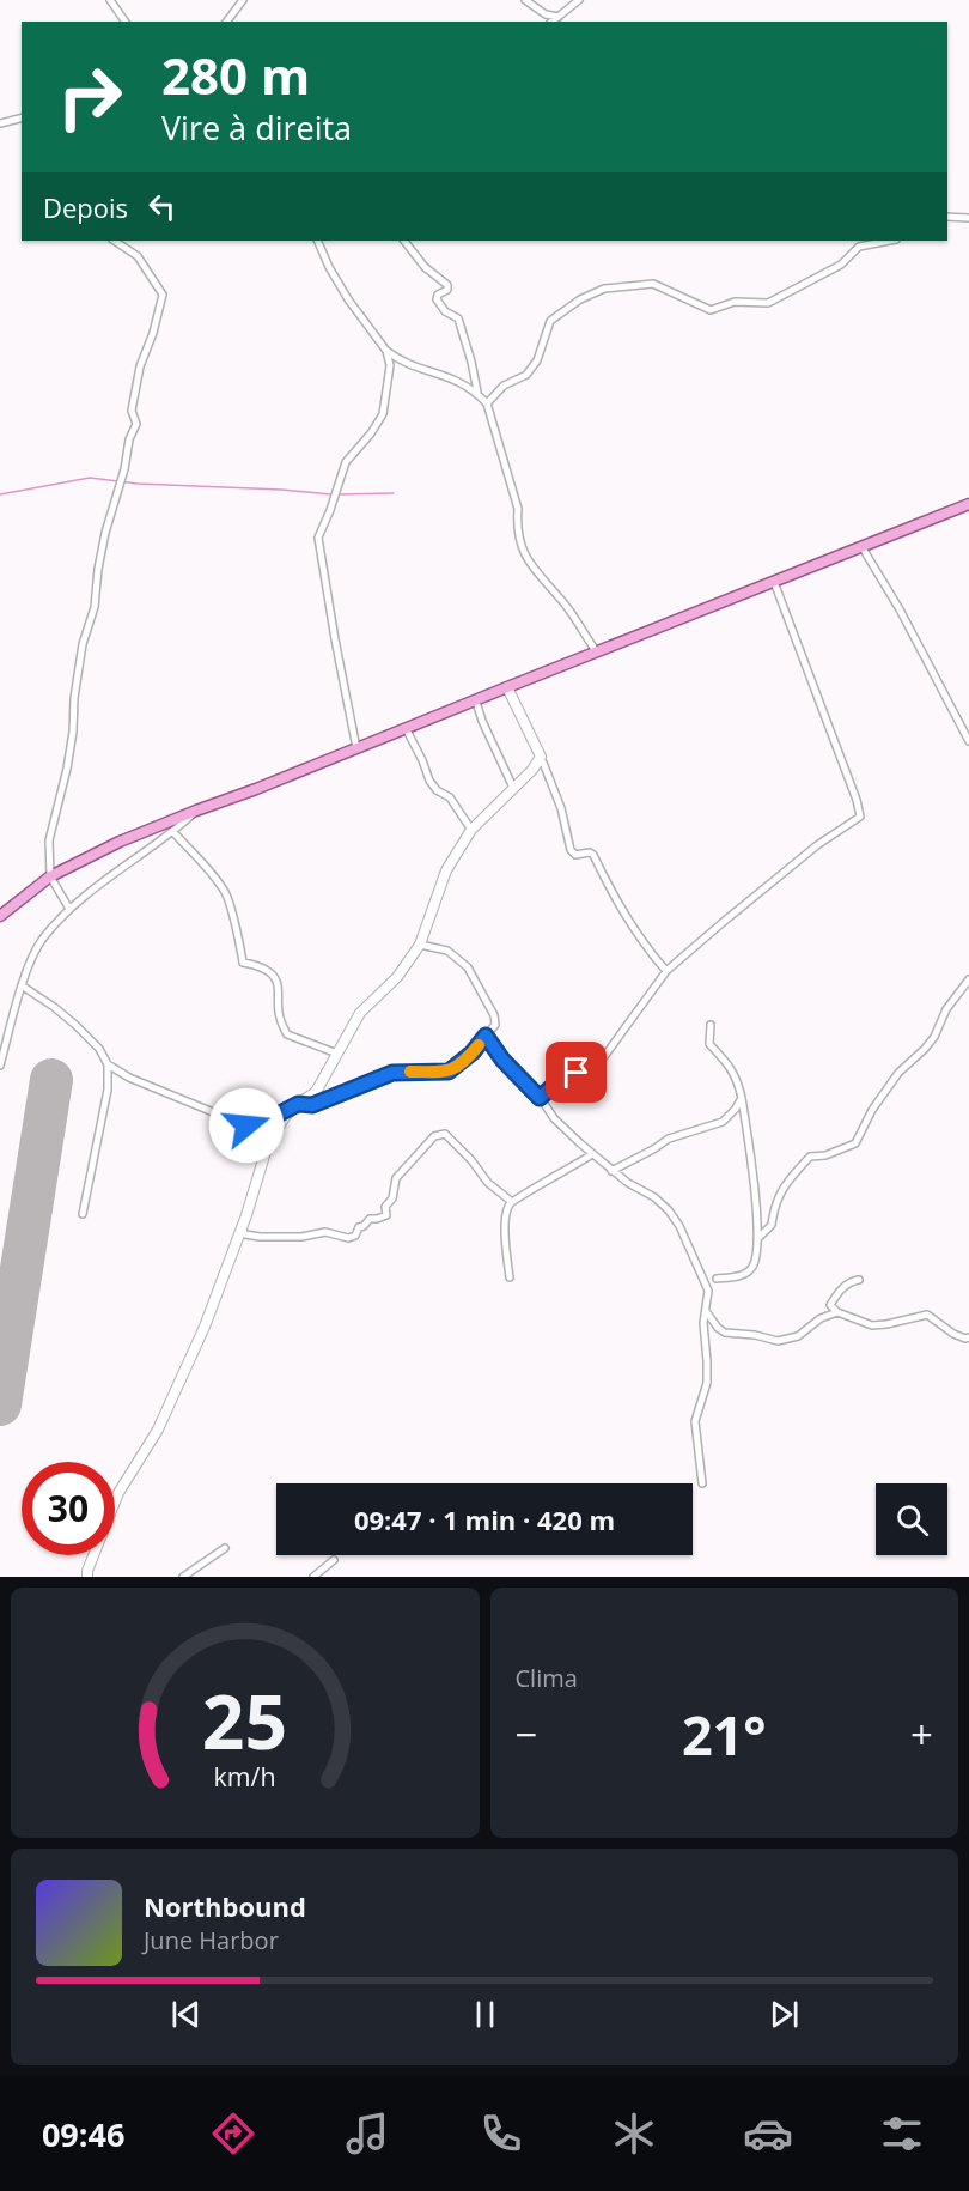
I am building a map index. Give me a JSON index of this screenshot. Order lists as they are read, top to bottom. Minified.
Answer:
{"page":{"turn":["280 m","Vire à direita"],"then":"Depois","limit":"30","trip":"09:47 · 1 min · 420 m","tile":"Clima","heat":["−","21°","+"],"song":["Northbound","June Harbor"],"tabs":"09:46","gauge":["25","km/h"]}}
